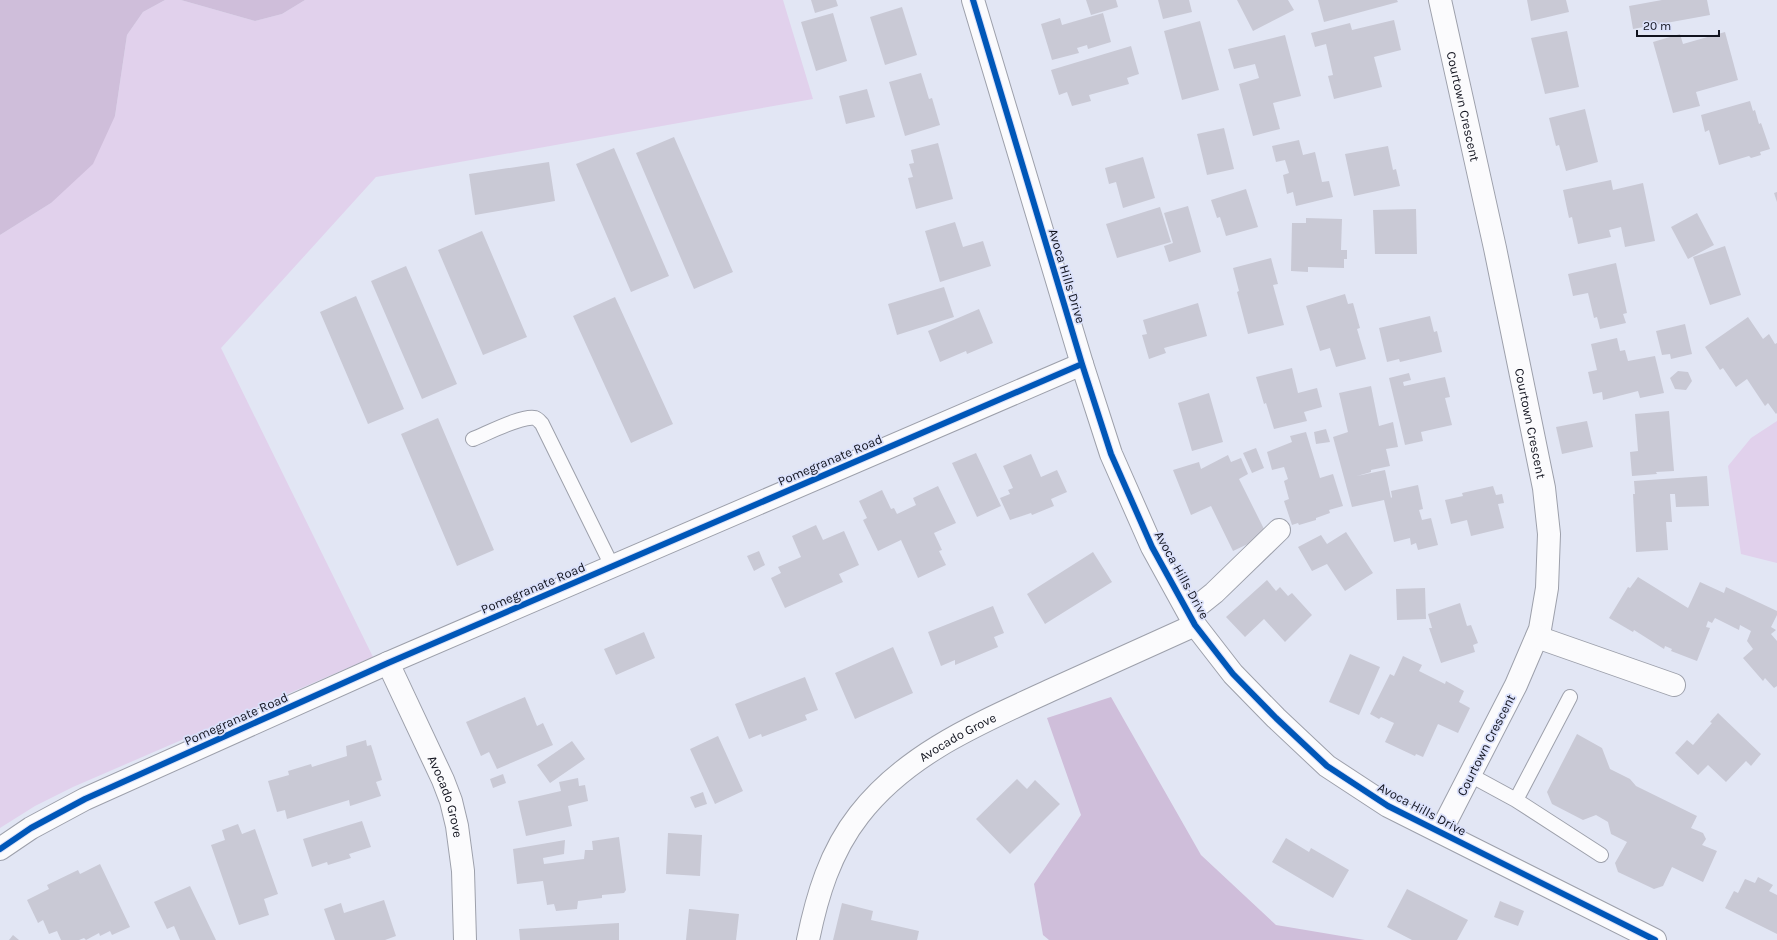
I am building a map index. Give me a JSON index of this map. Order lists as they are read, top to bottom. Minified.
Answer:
{"streets":{"street":["Courtown Crescent","Avoca Hills Drive","Pomegranate Road","Avocado Grove"]},"crossings":[["Courtown Crescent","Avoca Hills Drive"],["Avoca Hills Drive","Pomegranate Road"],["Avoca Hills Drive","Avocado Grove"],["Pomegranate Road","Avocado Grove"]],"scale_bar":"20 m"}
